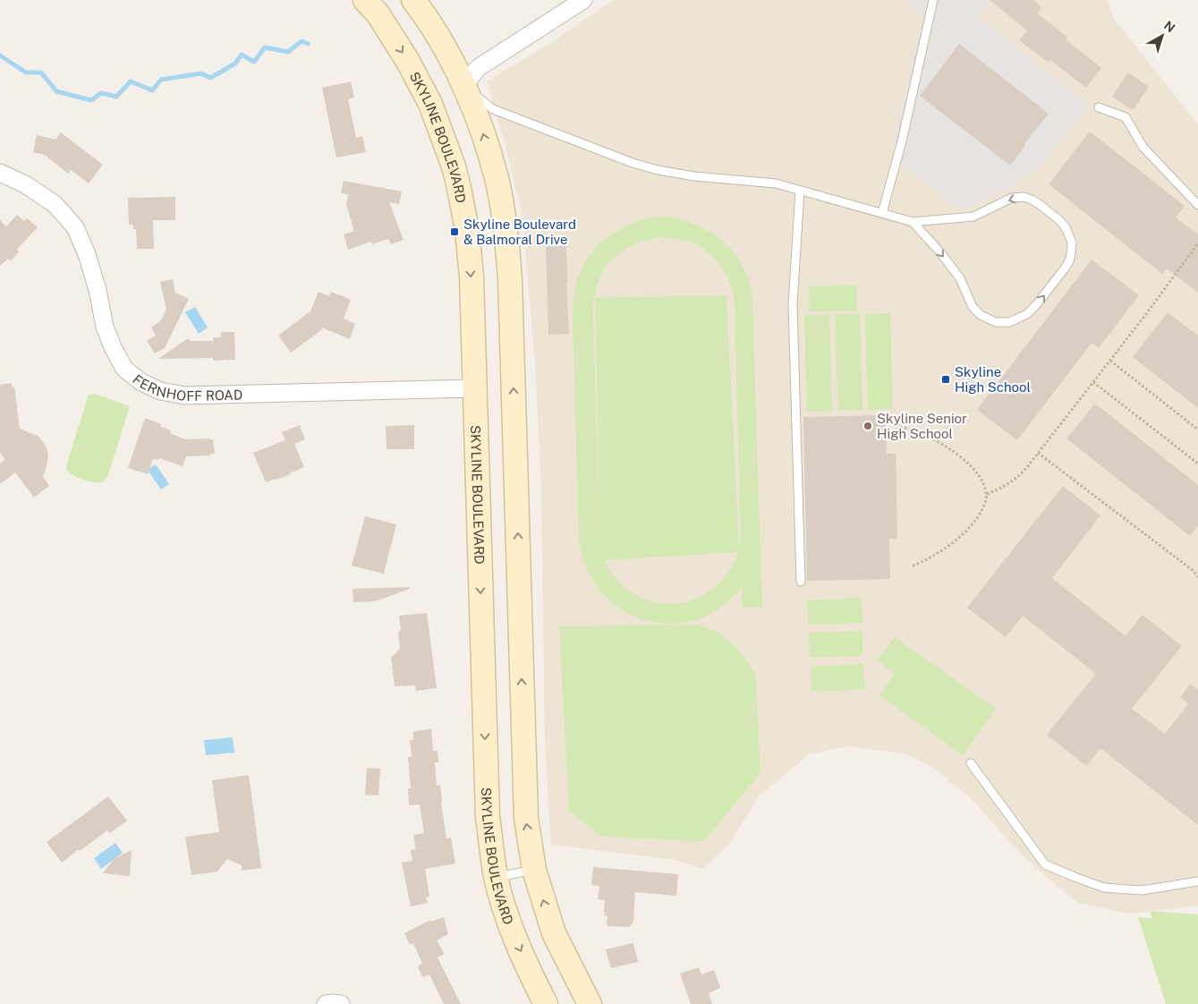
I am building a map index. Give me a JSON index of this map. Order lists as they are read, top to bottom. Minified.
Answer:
{"streets":{"main road":["SKYLINE BOULEVARD"],"street":["FERNHOFF ROAD"]},"crossings":[["SKYLINE BOULEVARD","FERNHOFF ROAD"]],"places":{"transit":["Skyline Boulevard & Balmoral Drive","Skyline High School"],"other":["Skyline Senior High School"]},"north":"top right"}
